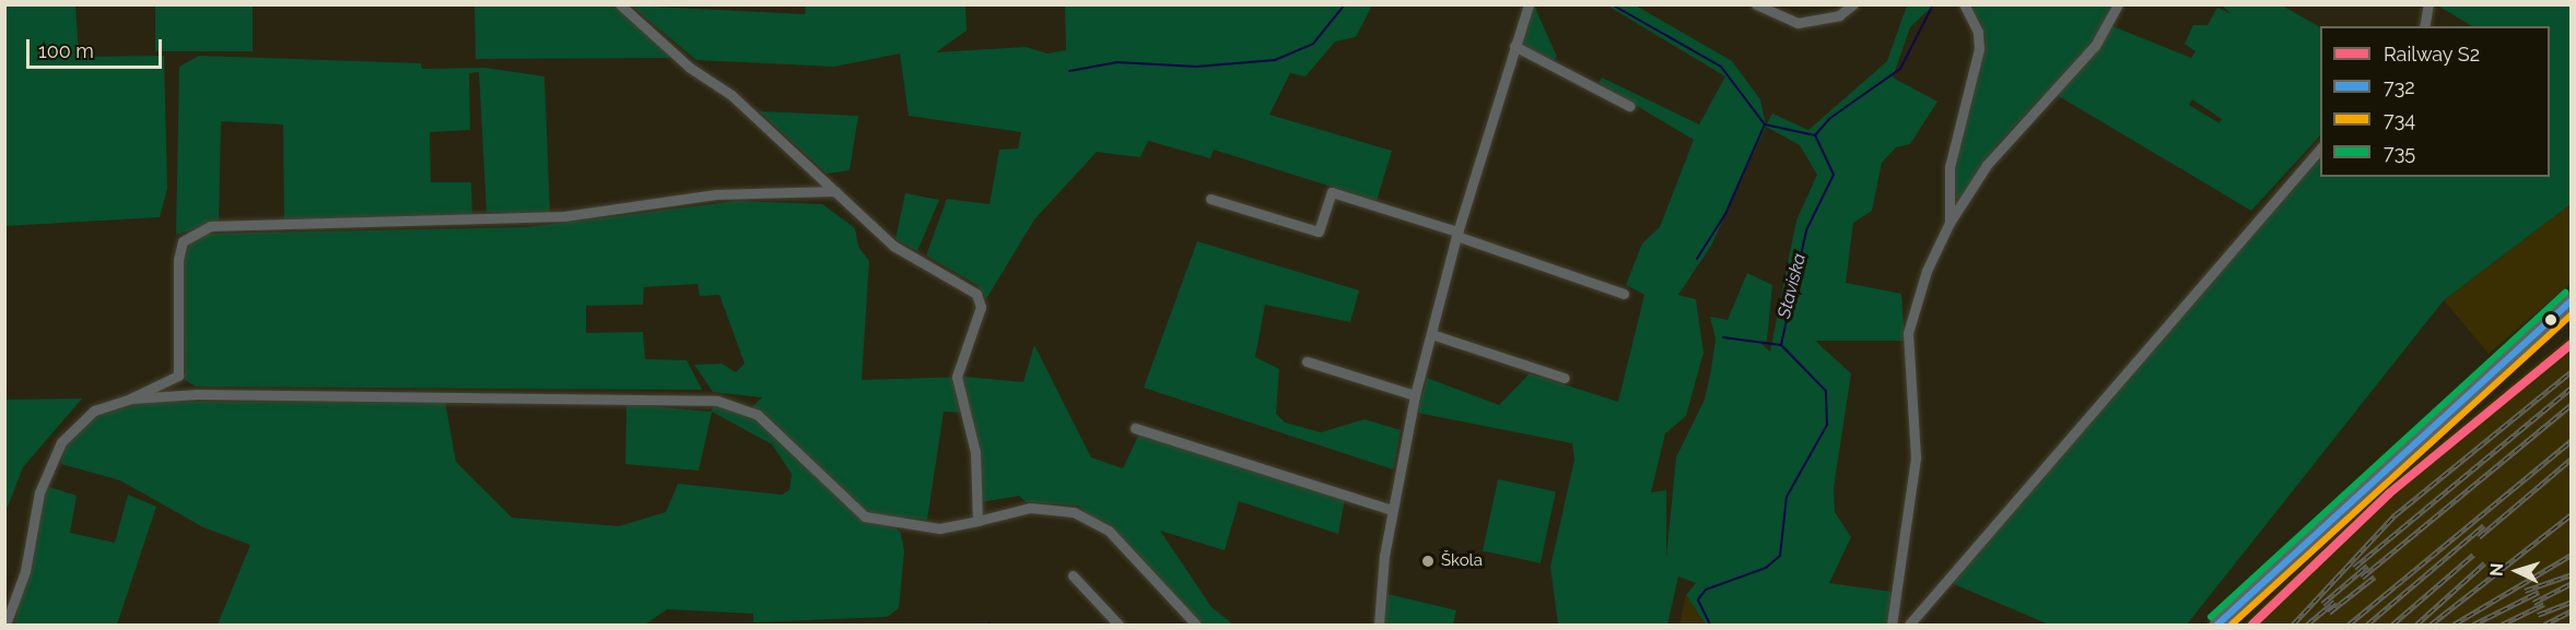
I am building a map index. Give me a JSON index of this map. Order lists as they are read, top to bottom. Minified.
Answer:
{"water":["Staviska"],"places":["Škola"],"lines":["transit line 735","transit line 732","transit line 734","rail line S2"],"legend":["Railway S2","732","734","735"],"scale_bar":"100 m","north":"left"}
